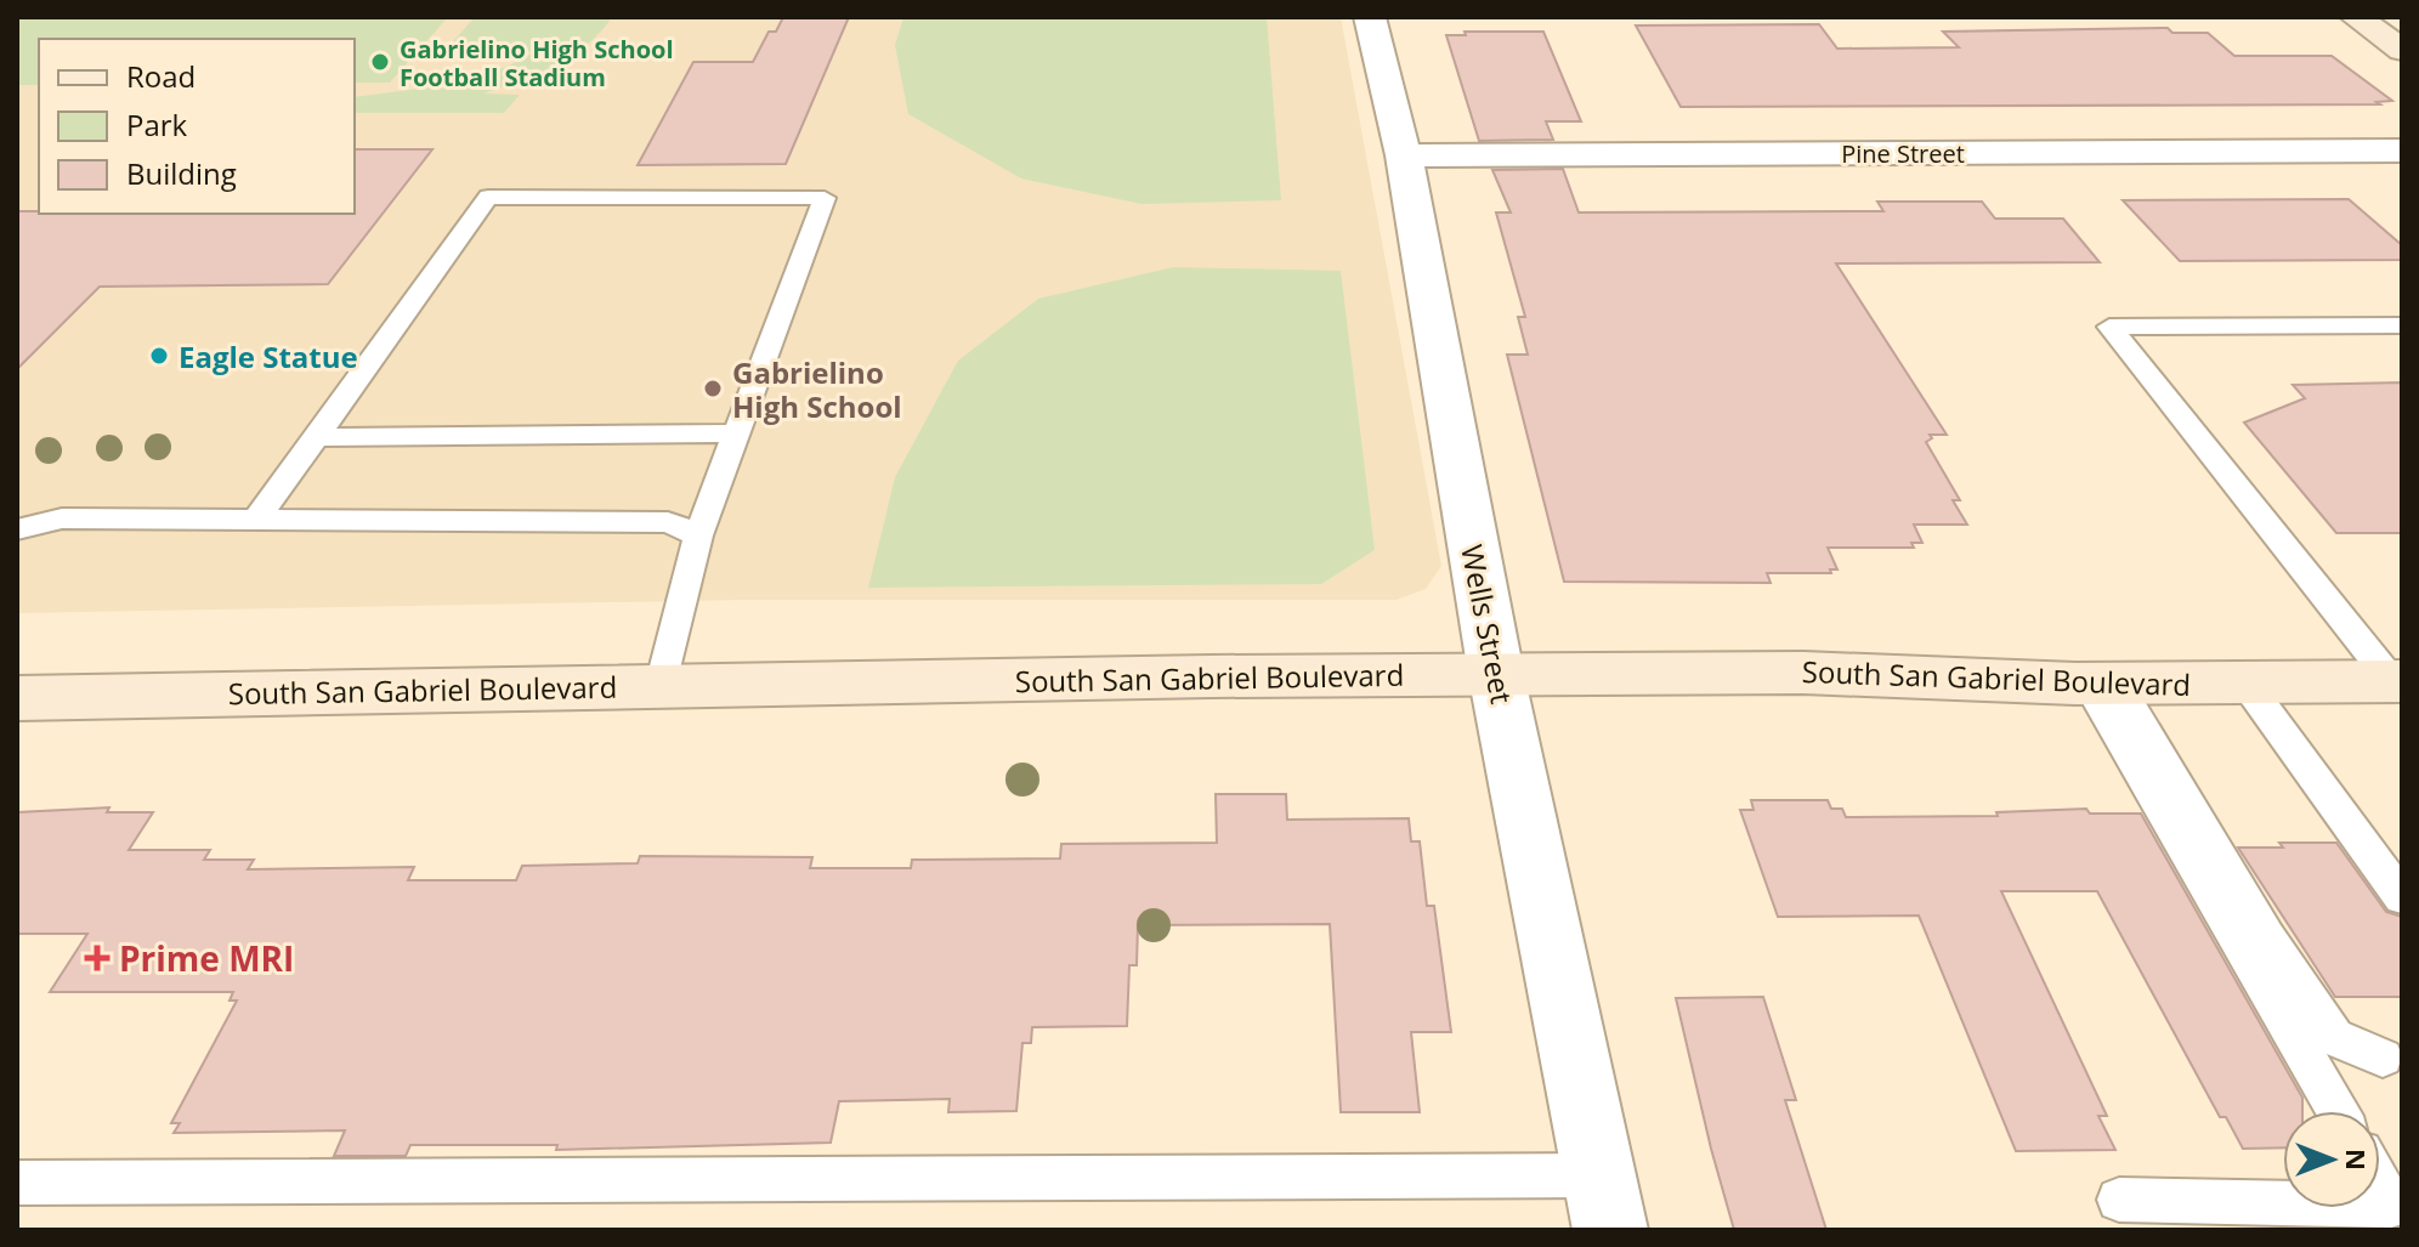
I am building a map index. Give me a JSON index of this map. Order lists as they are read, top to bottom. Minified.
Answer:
{"streets":{"main road":["South San Gabriel Boulevard"],"street":["Pine Street","Wells Street"]},"crossings":[["Pine Street","Wells Street"],["Wells Street","South San Gabriel Boulevard"]],"places":{"other":["Gabrielino High School Football Stadium","Eagle Statue","Gabrielino High School"],"health":["Prime MRI"]},"legend":["Road","Park","Building"],"north":"right"}
